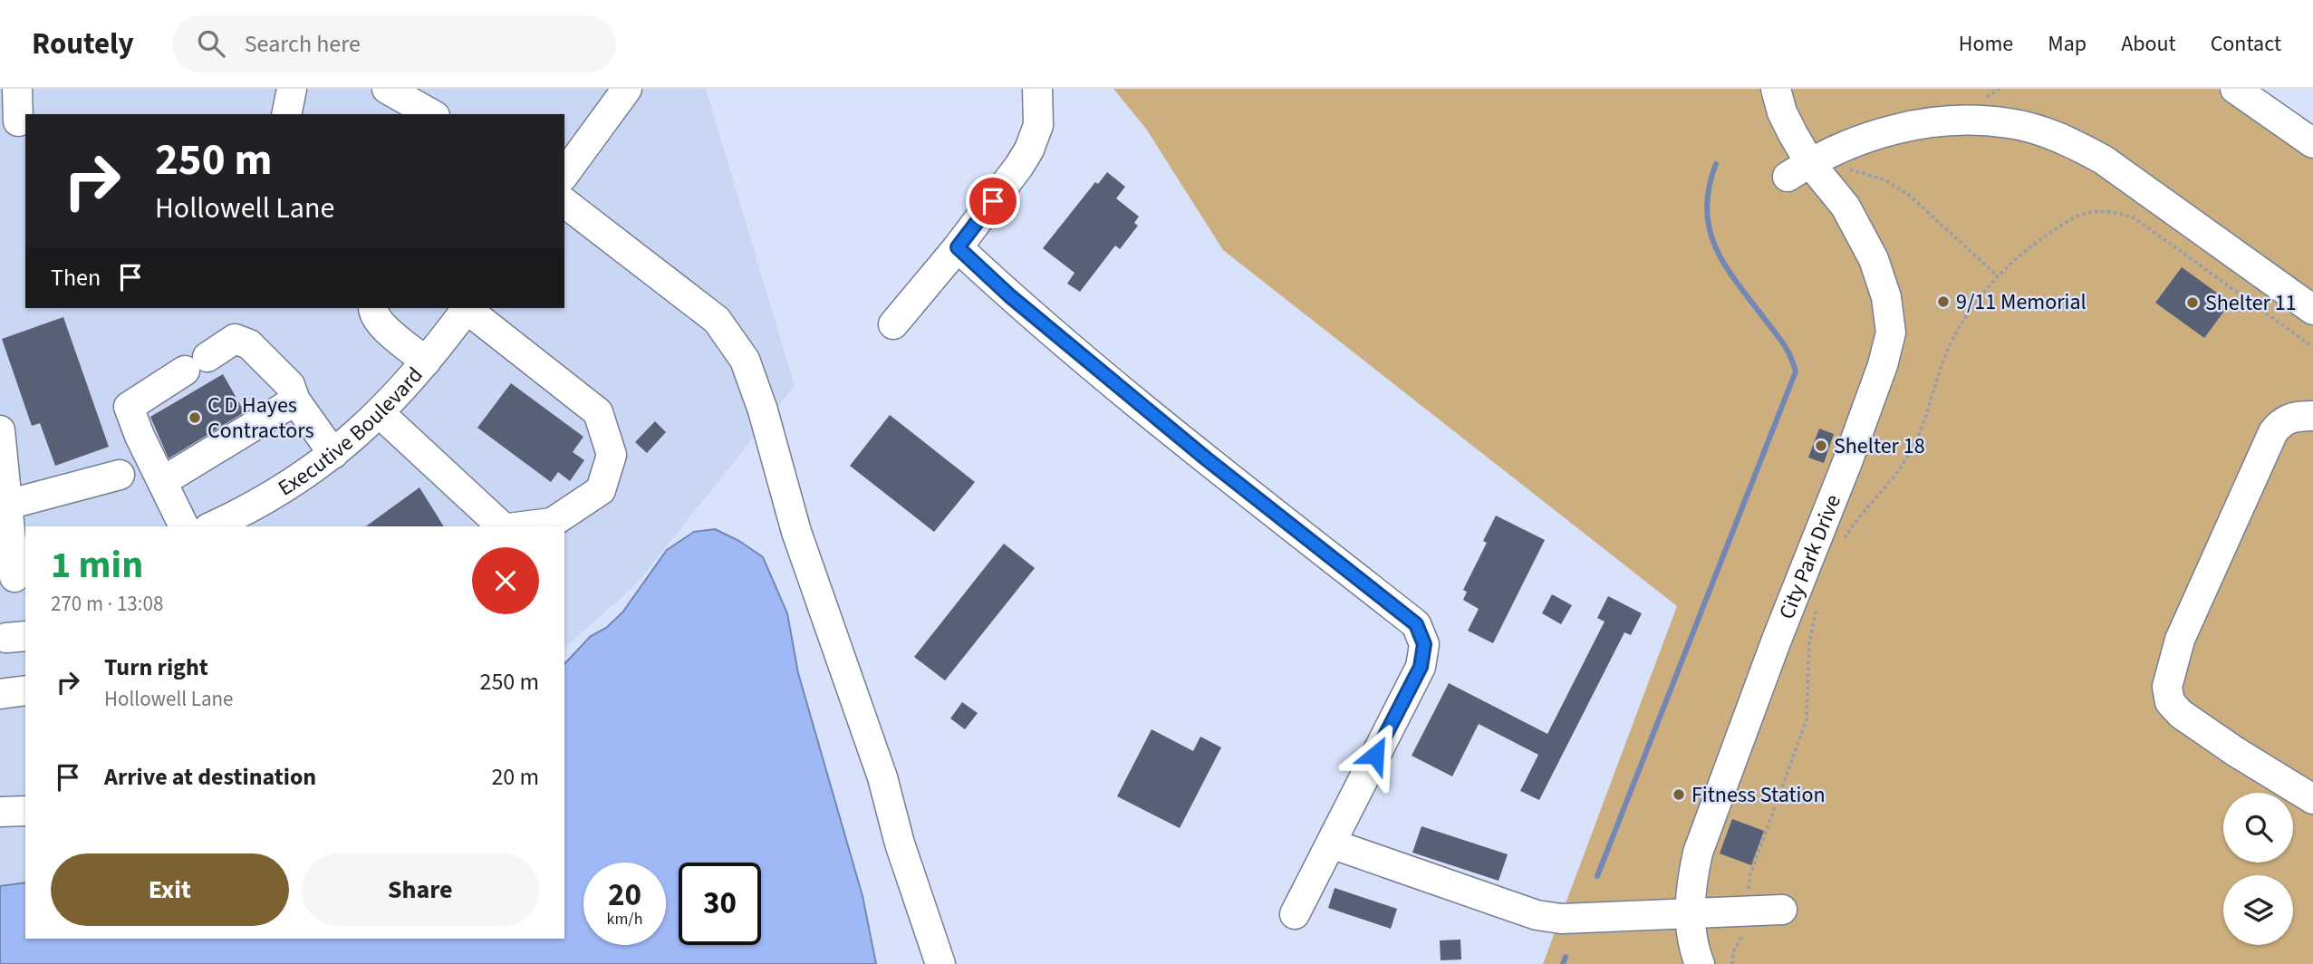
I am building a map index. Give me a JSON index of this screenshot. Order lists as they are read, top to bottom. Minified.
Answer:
{"streets":{"street":["Executive Boulevard","City Park Drive"]},"places":["9/11 Memorial","Shelter 11","C D Hayes Contractors","Shelter 18","Fitness Station"],"page":{"header":"Routely","search":"Search here","nav":["Home","Map","About","Contact"],"turn":["250 m","Hollowell Lane"],"then":"Then","heading":["1 min","270 m · 13:08"],"list":[{"name":"Turn right","note":"Hollowell Lane","value":"250 m"},{"name":"Arrive at destination","value":"20 m"}],"buttons":["Exit","Share"],"speed":"20 km/h","limit":"30"}}
